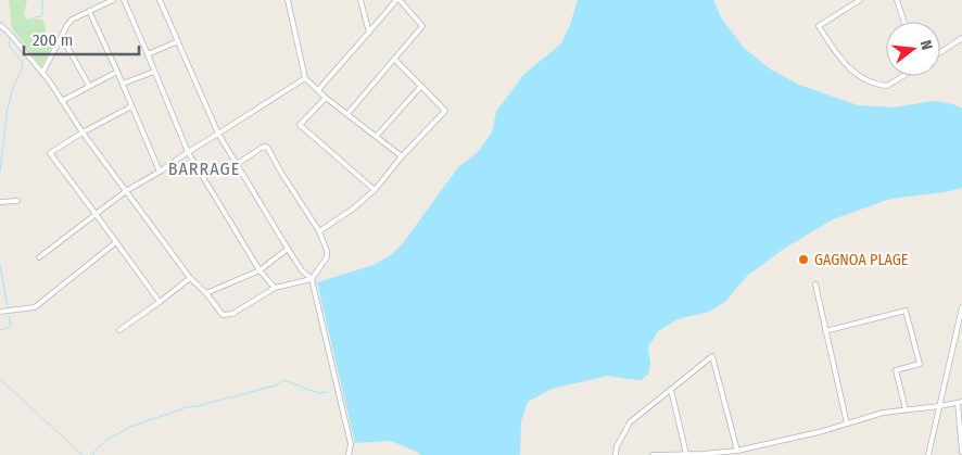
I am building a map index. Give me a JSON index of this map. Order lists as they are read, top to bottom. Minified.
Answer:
{"districts":["BARRAGE"],"places":["GAGNOA PLAGE"],"scale_bar":"200 m","north":"right"}
